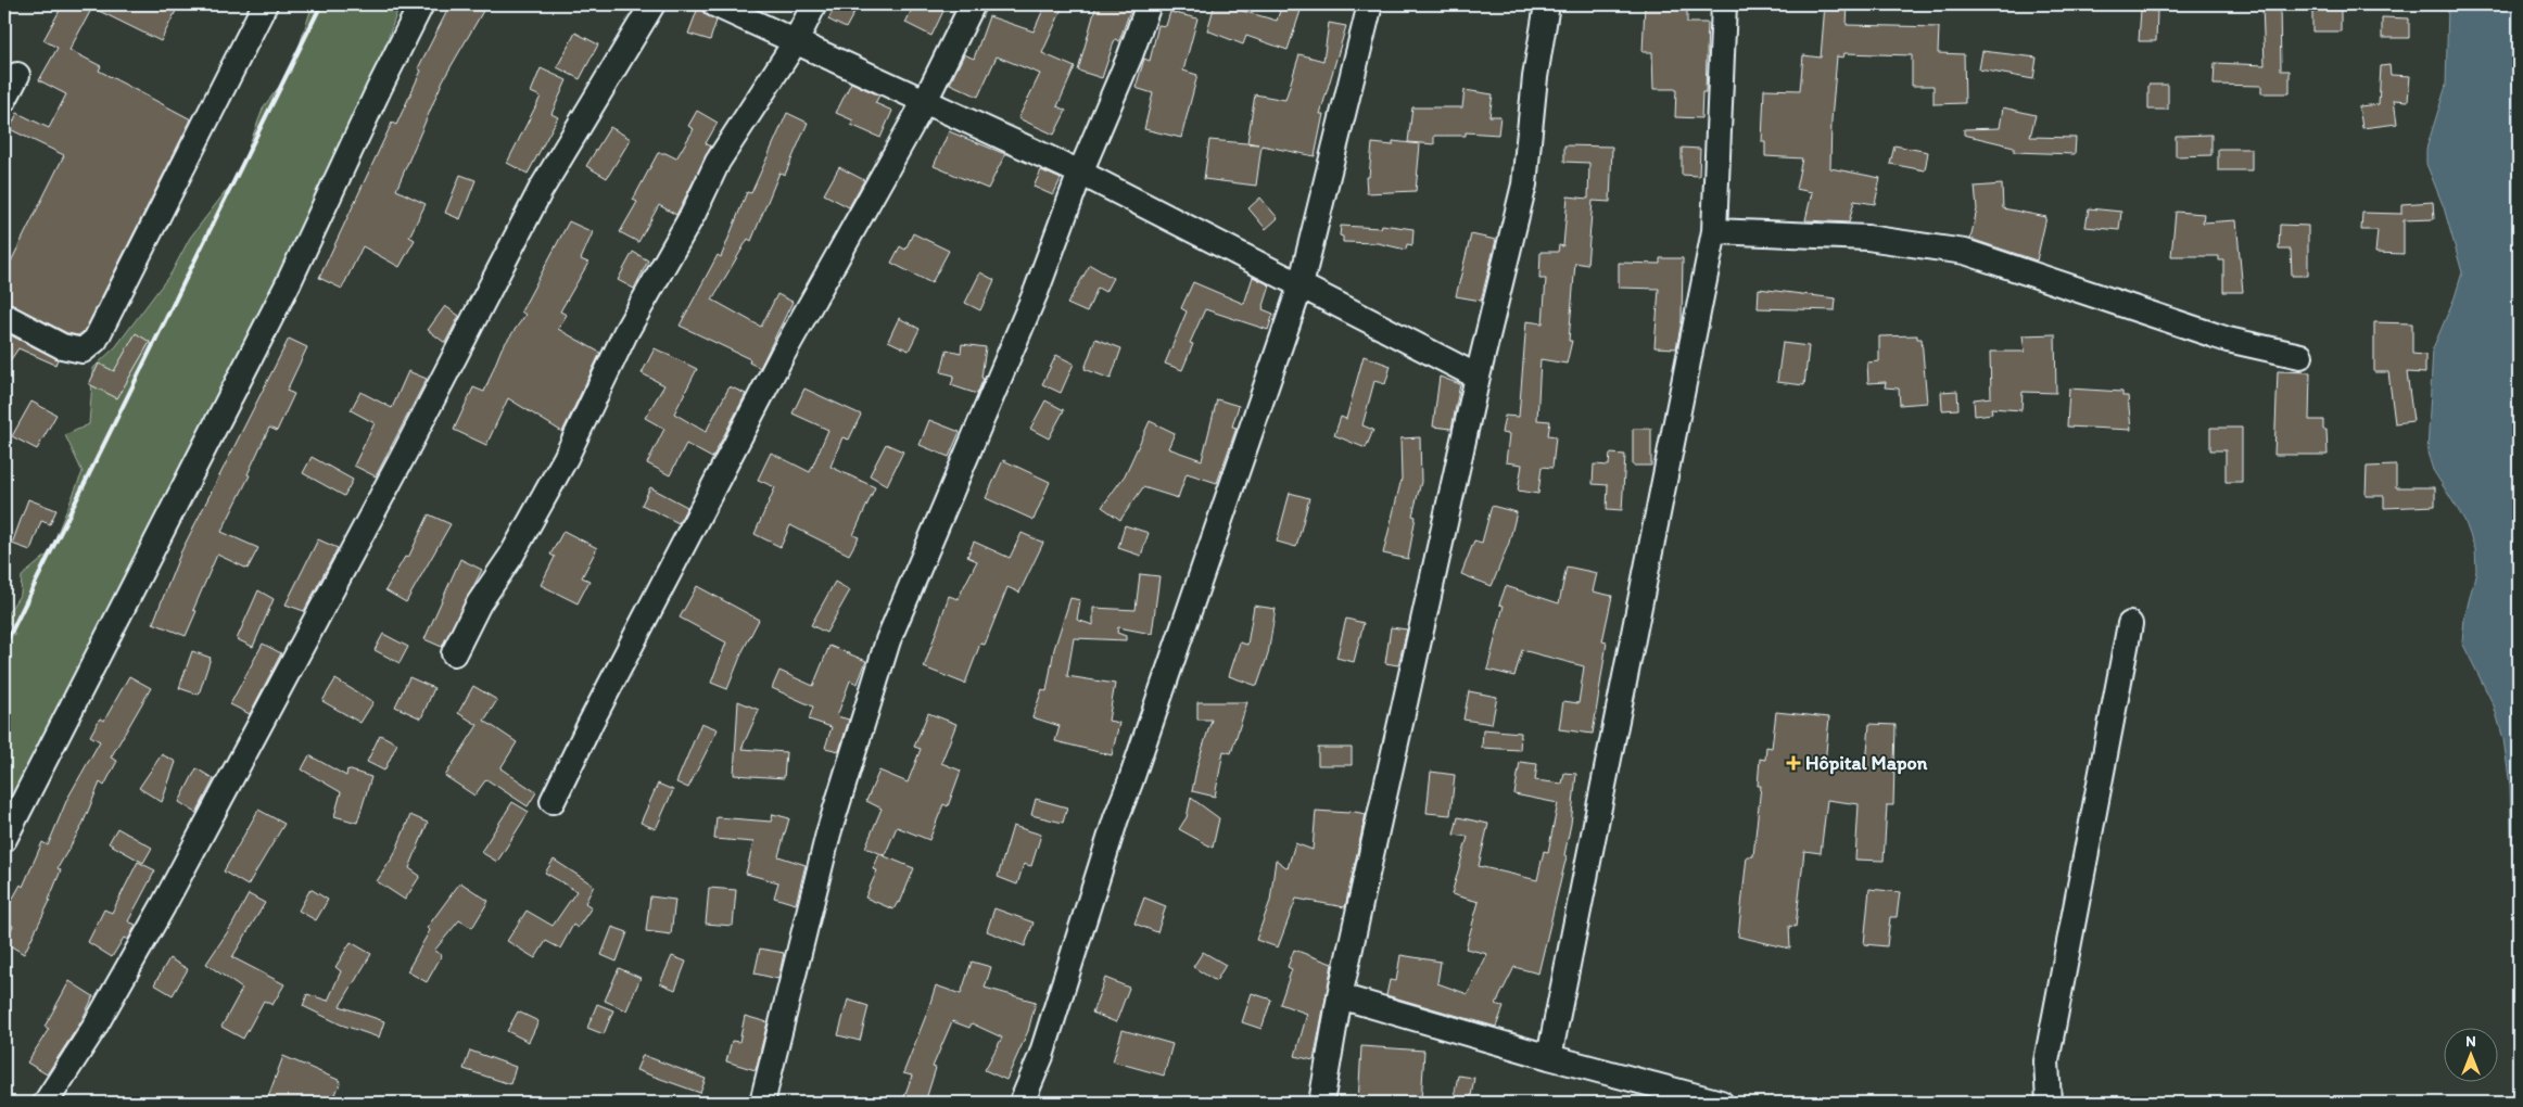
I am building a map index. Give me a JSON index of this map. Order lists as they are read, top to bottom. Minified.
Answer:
{"places":{"health":["Hôpital Mapon"]},"north":"top"}
